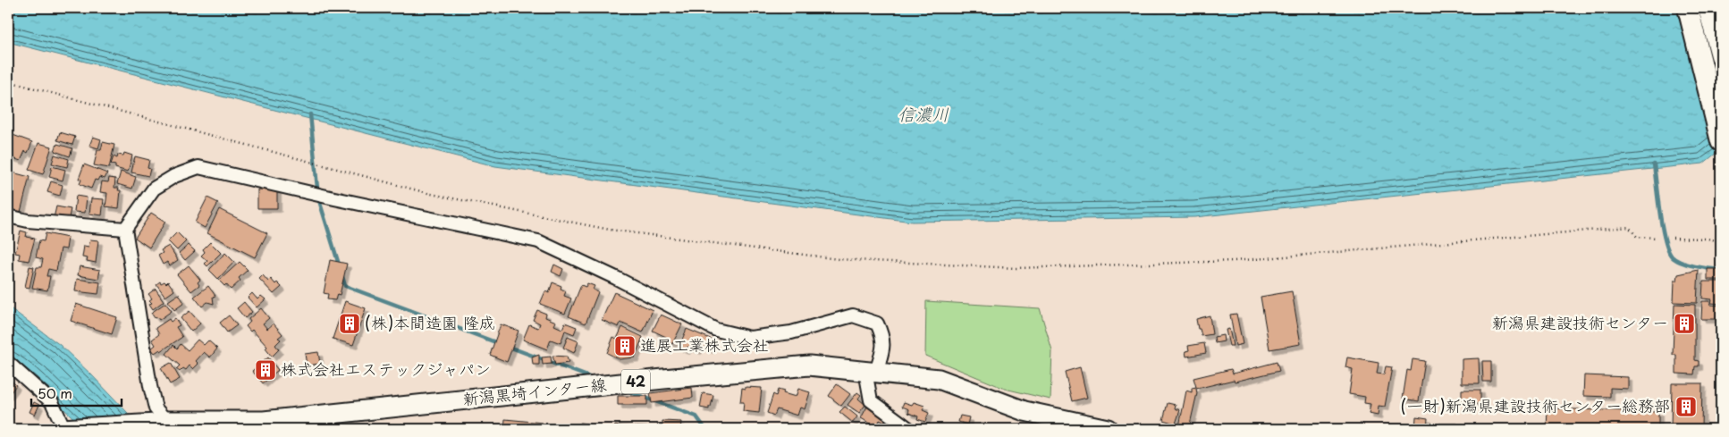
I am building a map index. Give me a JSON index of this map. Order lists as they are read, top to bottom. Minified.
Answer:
{"streets":{"main road":["42","新潟黒埼インター線"]},"water":["信濃川"],"places":{"building":["(株)本間造園 隆成","新潟県建設技術センター","進展工業株式会社","株式会社エステックジャパン","(一財)新潟県建設技術センター総務部"]},"scale_bar":"50 m"}
